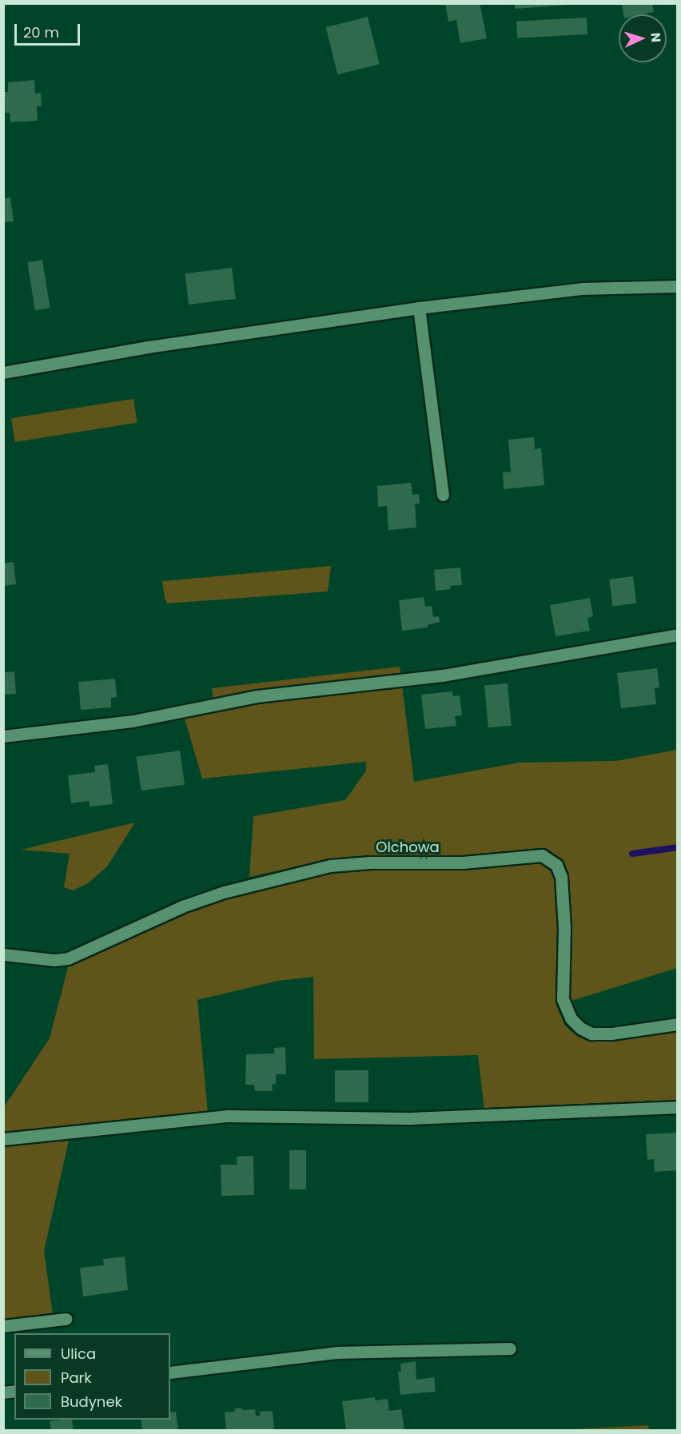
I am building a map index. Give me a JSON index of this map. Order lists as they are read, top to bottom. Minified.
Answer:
{"streets":{"street":["Olchowa"]},"legend":["Ulica","Park","Budynek"],"scale_bar":"20 m","north":"right"}
